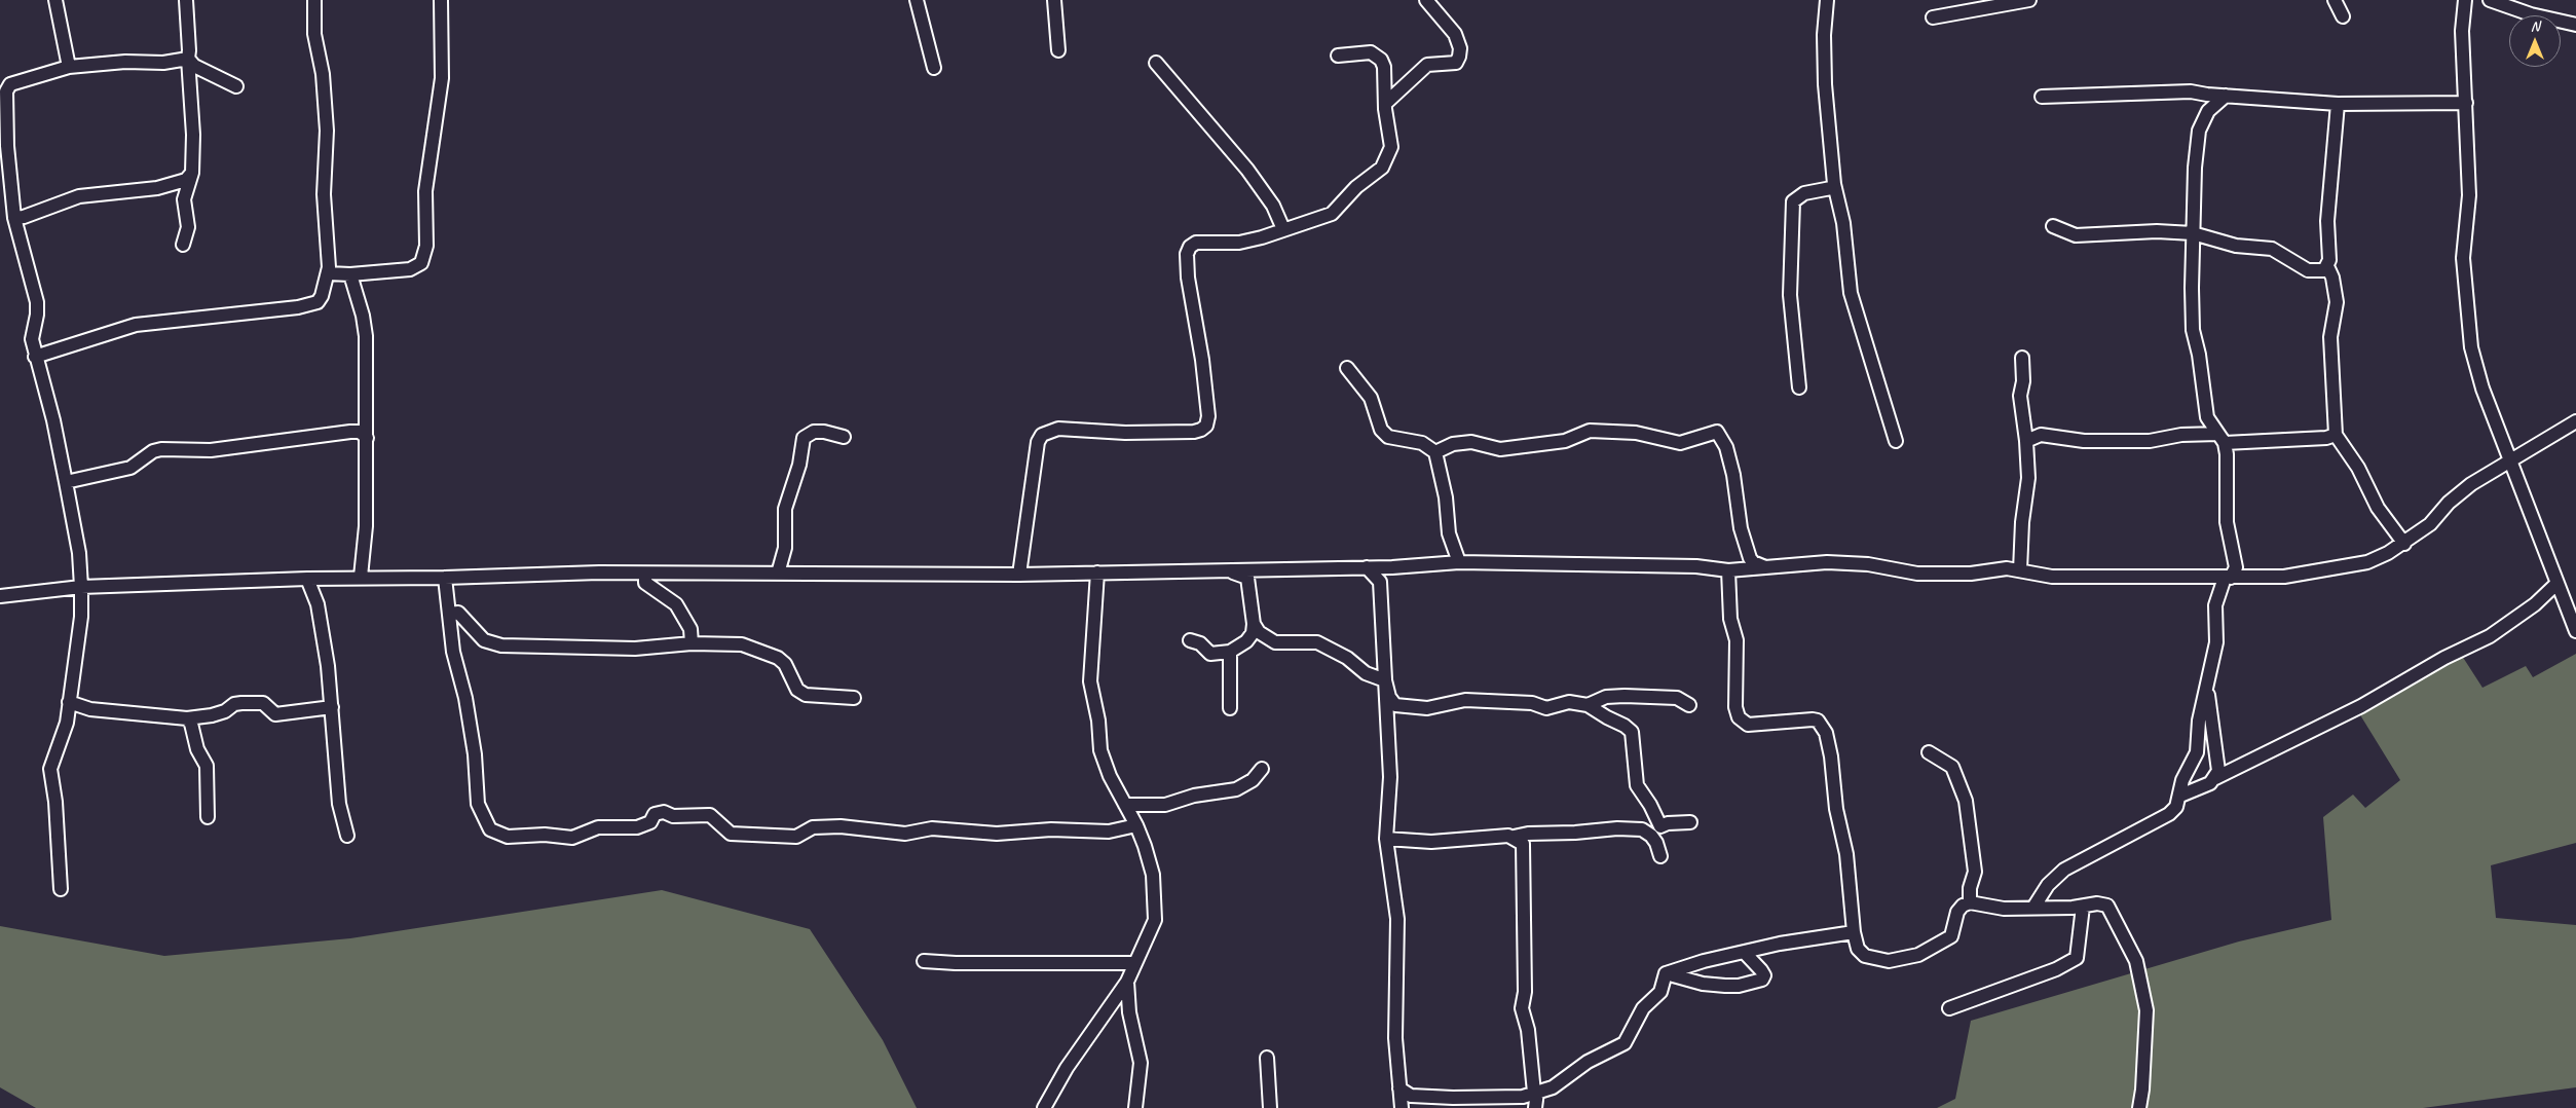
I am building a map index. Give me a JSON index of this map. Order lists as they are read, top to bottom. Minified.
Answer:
{"north":"top"}
